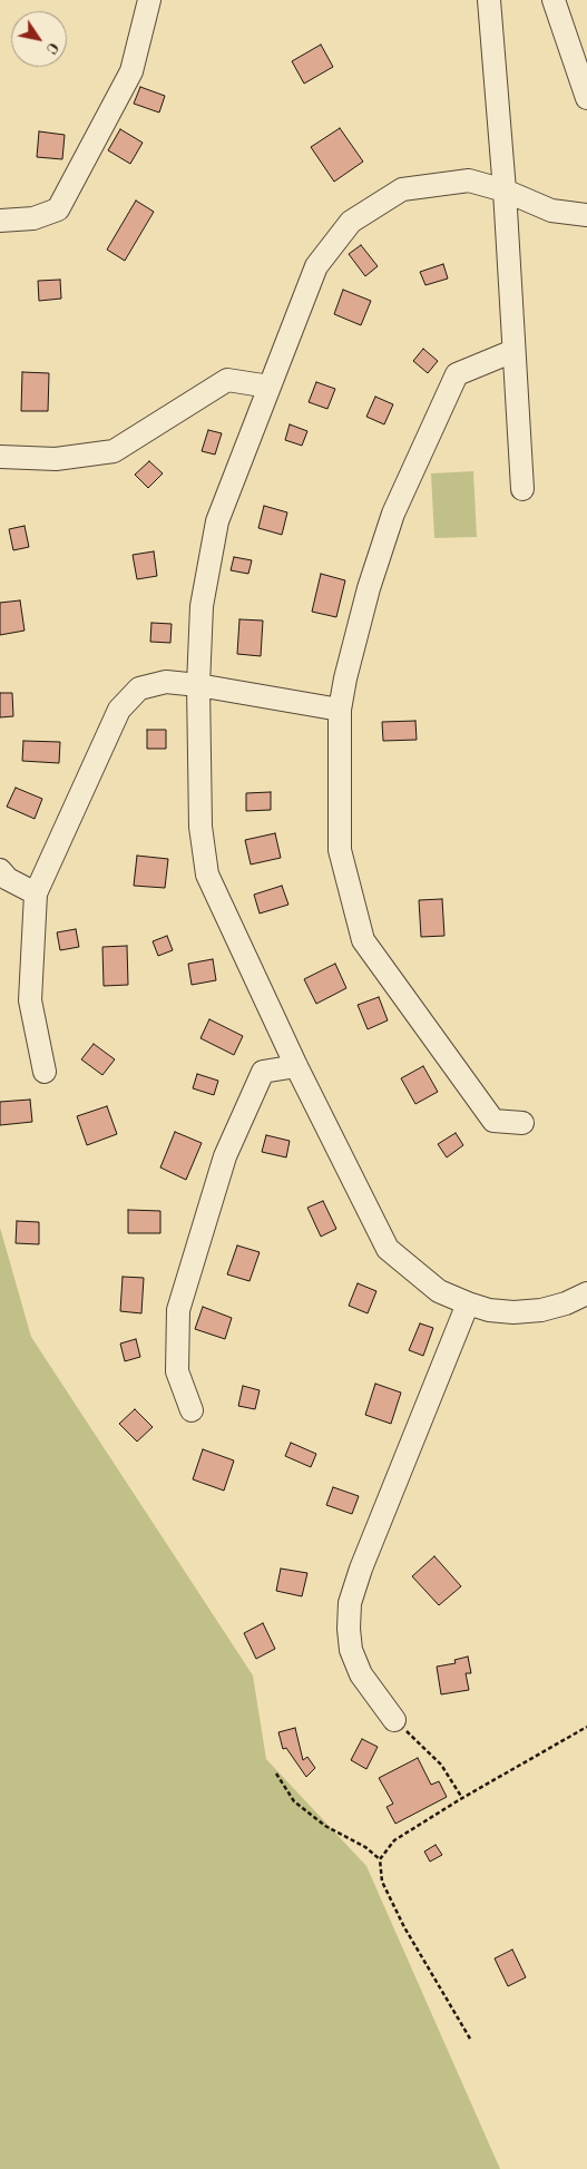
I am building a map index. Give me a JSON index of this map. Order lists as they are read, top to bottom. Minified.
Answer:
{"north":"bottom right"}
